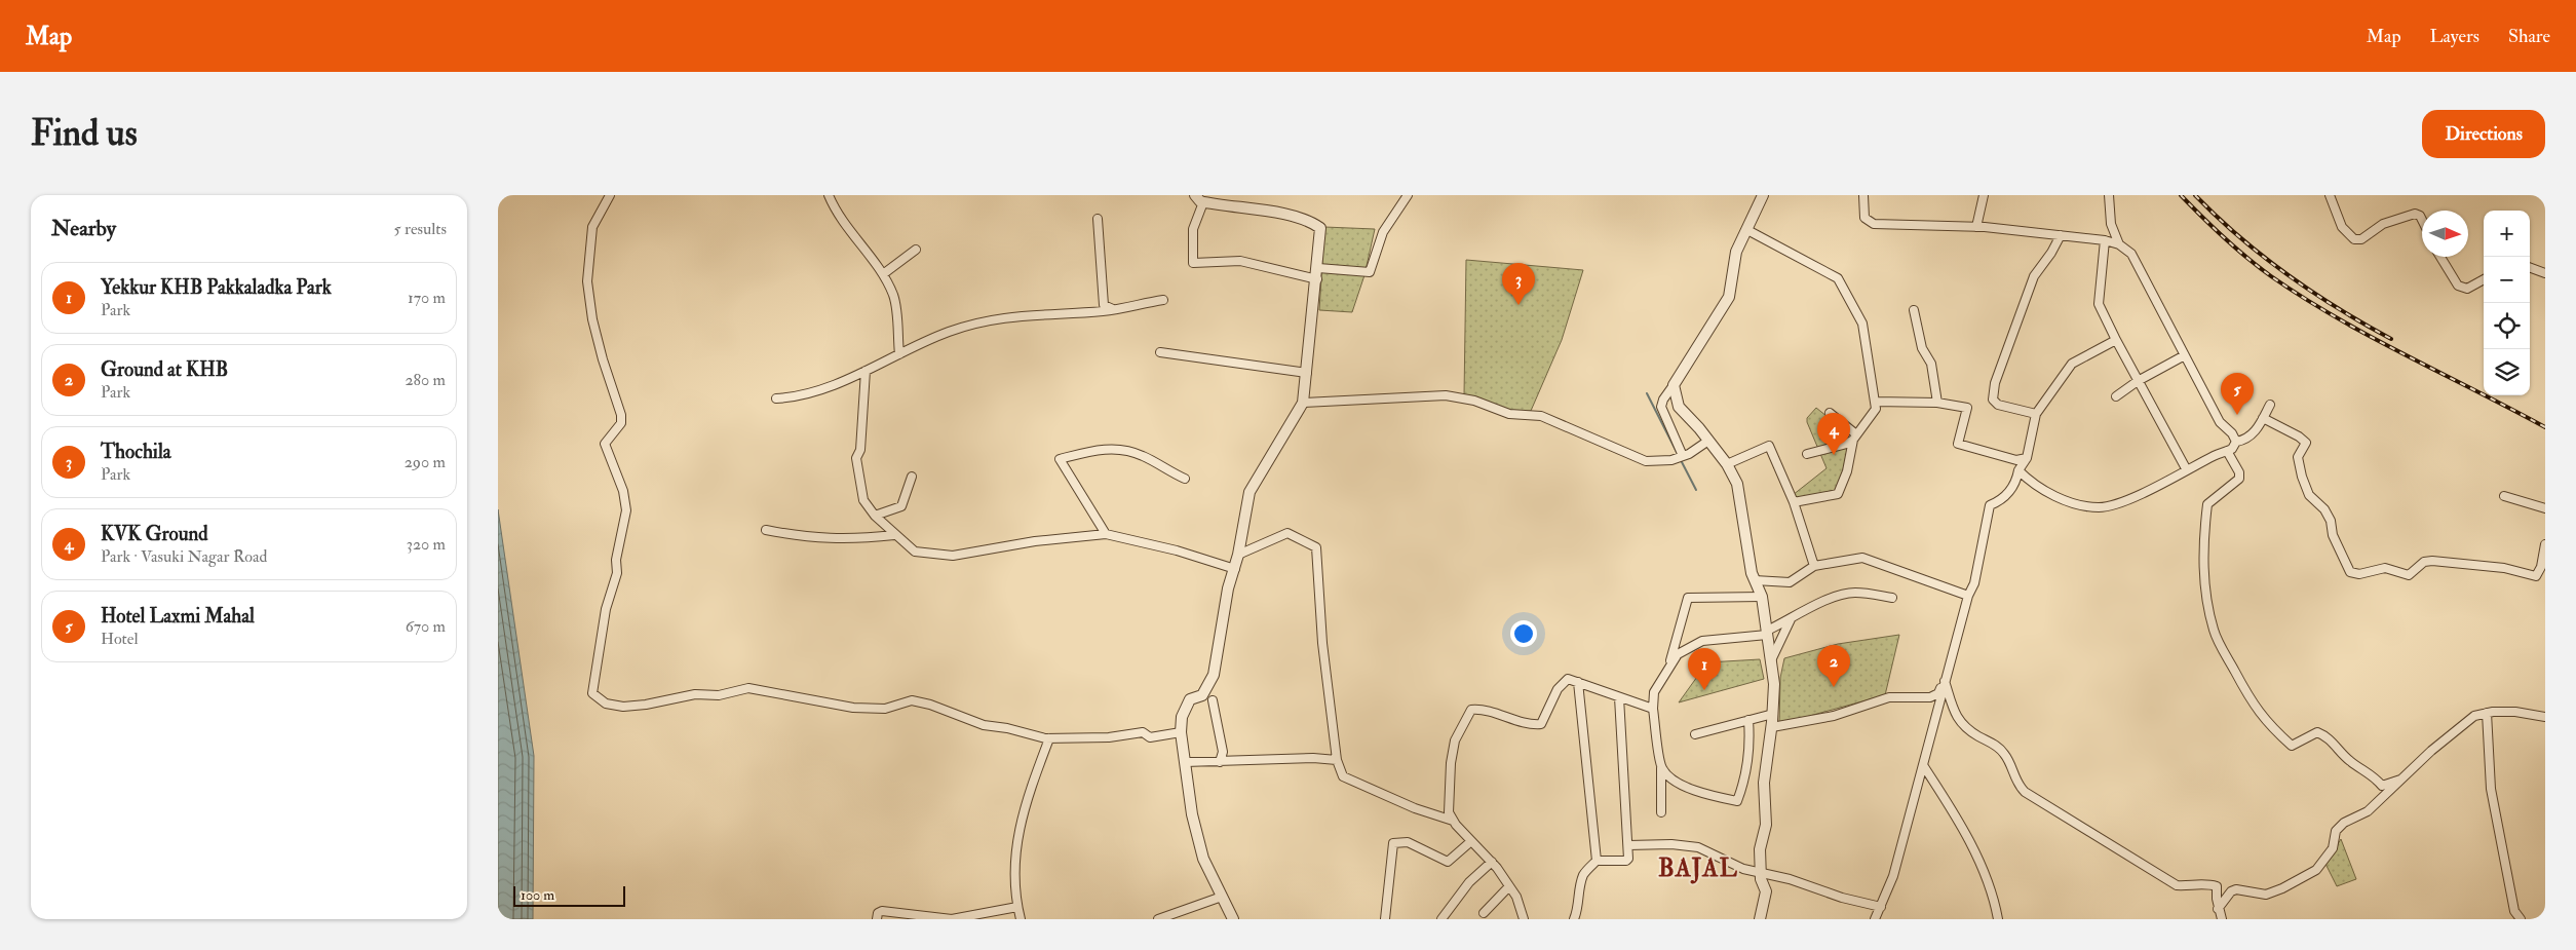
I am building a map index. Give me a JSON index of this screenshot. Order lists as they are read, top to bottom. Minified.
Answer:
{"districts":["BAJAL"],"scale_bar":"100 m","north":"right","page":{"header":"Map","nav":["Map","Layers","Share"],"buttons":"Directions","title":"Find us","heading":["Nearby","5 results"],"map_buttons":["+","−"],"list":[{"mark":"1","name":"Yekkur KHB Pakkaladka Park","note":"Park","value":"170 m"},{"mark":"2","name":"Ground at KHB","note":"Park","value":"280 m"},{"mark":"3","name":"Thochila","note":"Park","value":"290 m"},{"mark":"4","name":"KVK Ground","note":"Park · Vasuki Nagar Road","value":"320 m"},{"mark":"5","name":"Hotel Laxmi Mahal","note":"Hotel","value":"670 m"}],"pins":["3","5","4","2","1"],"scale":"100 m"}}
